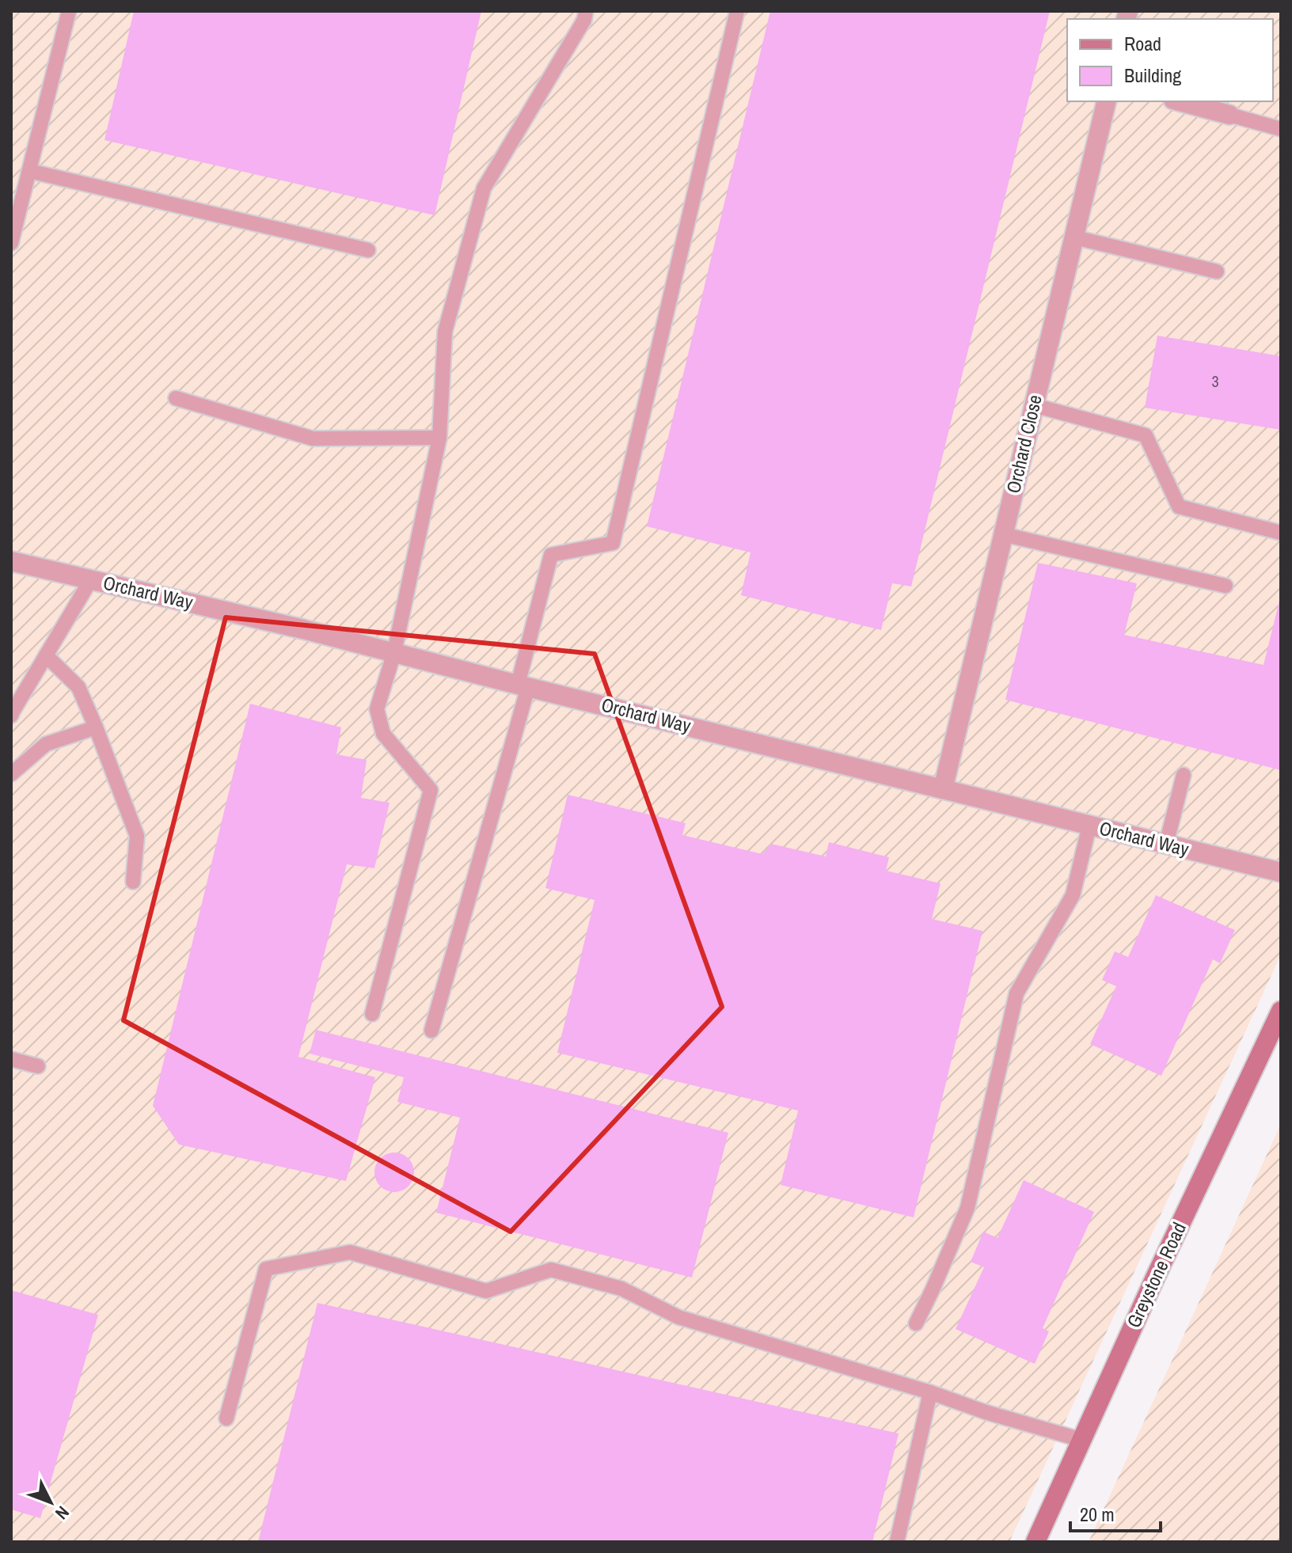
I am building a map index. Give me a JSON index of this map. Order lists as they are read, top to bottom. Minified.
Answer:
{"streets":{"main road":["Greystone Road"],"street":["Orchard Close","Orchard Way"]},"crossings":[["Orchard Close","Orchard Way"]],"house_numbers":["3"],"legend":["Road","Building"],"scale_bar":"20 m","north":"bottom right"}
